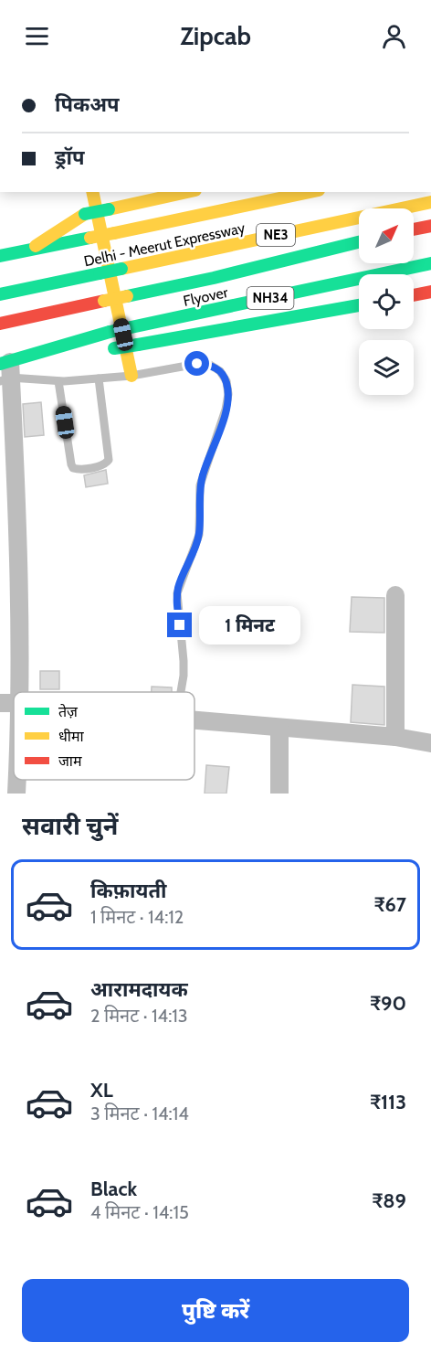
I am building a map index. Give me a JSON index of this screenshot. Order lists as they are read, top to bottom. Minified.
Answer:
{"streets":{"main road":["NE3","Delhi - Meerut Expressway","Flyover","NH34"]},"crossings":[["Flyover","NH34"]],"legend":["तेज़","धीमा","जाम"],"north":"top right","page":{"header":"Zipcab","banner":["पिकअप","ड्रॉप"],"bubble":"1 मिनट","heading":"सवारी चुनें","list":[{"name":"किफ़ायती","note":"1 मिनट · 14:12","value":"₹67"},{"name":"आरामदायक","note":"2 मिनट · 14:13","value":"₹90"},{"name":"XL","note":"3 मिनट · 14:14","value":"₹113"},{"name":"Black","note":"4 मिनट · 14:15","value":"₹89"}],"buttons":"पुष्टि करें"}}
